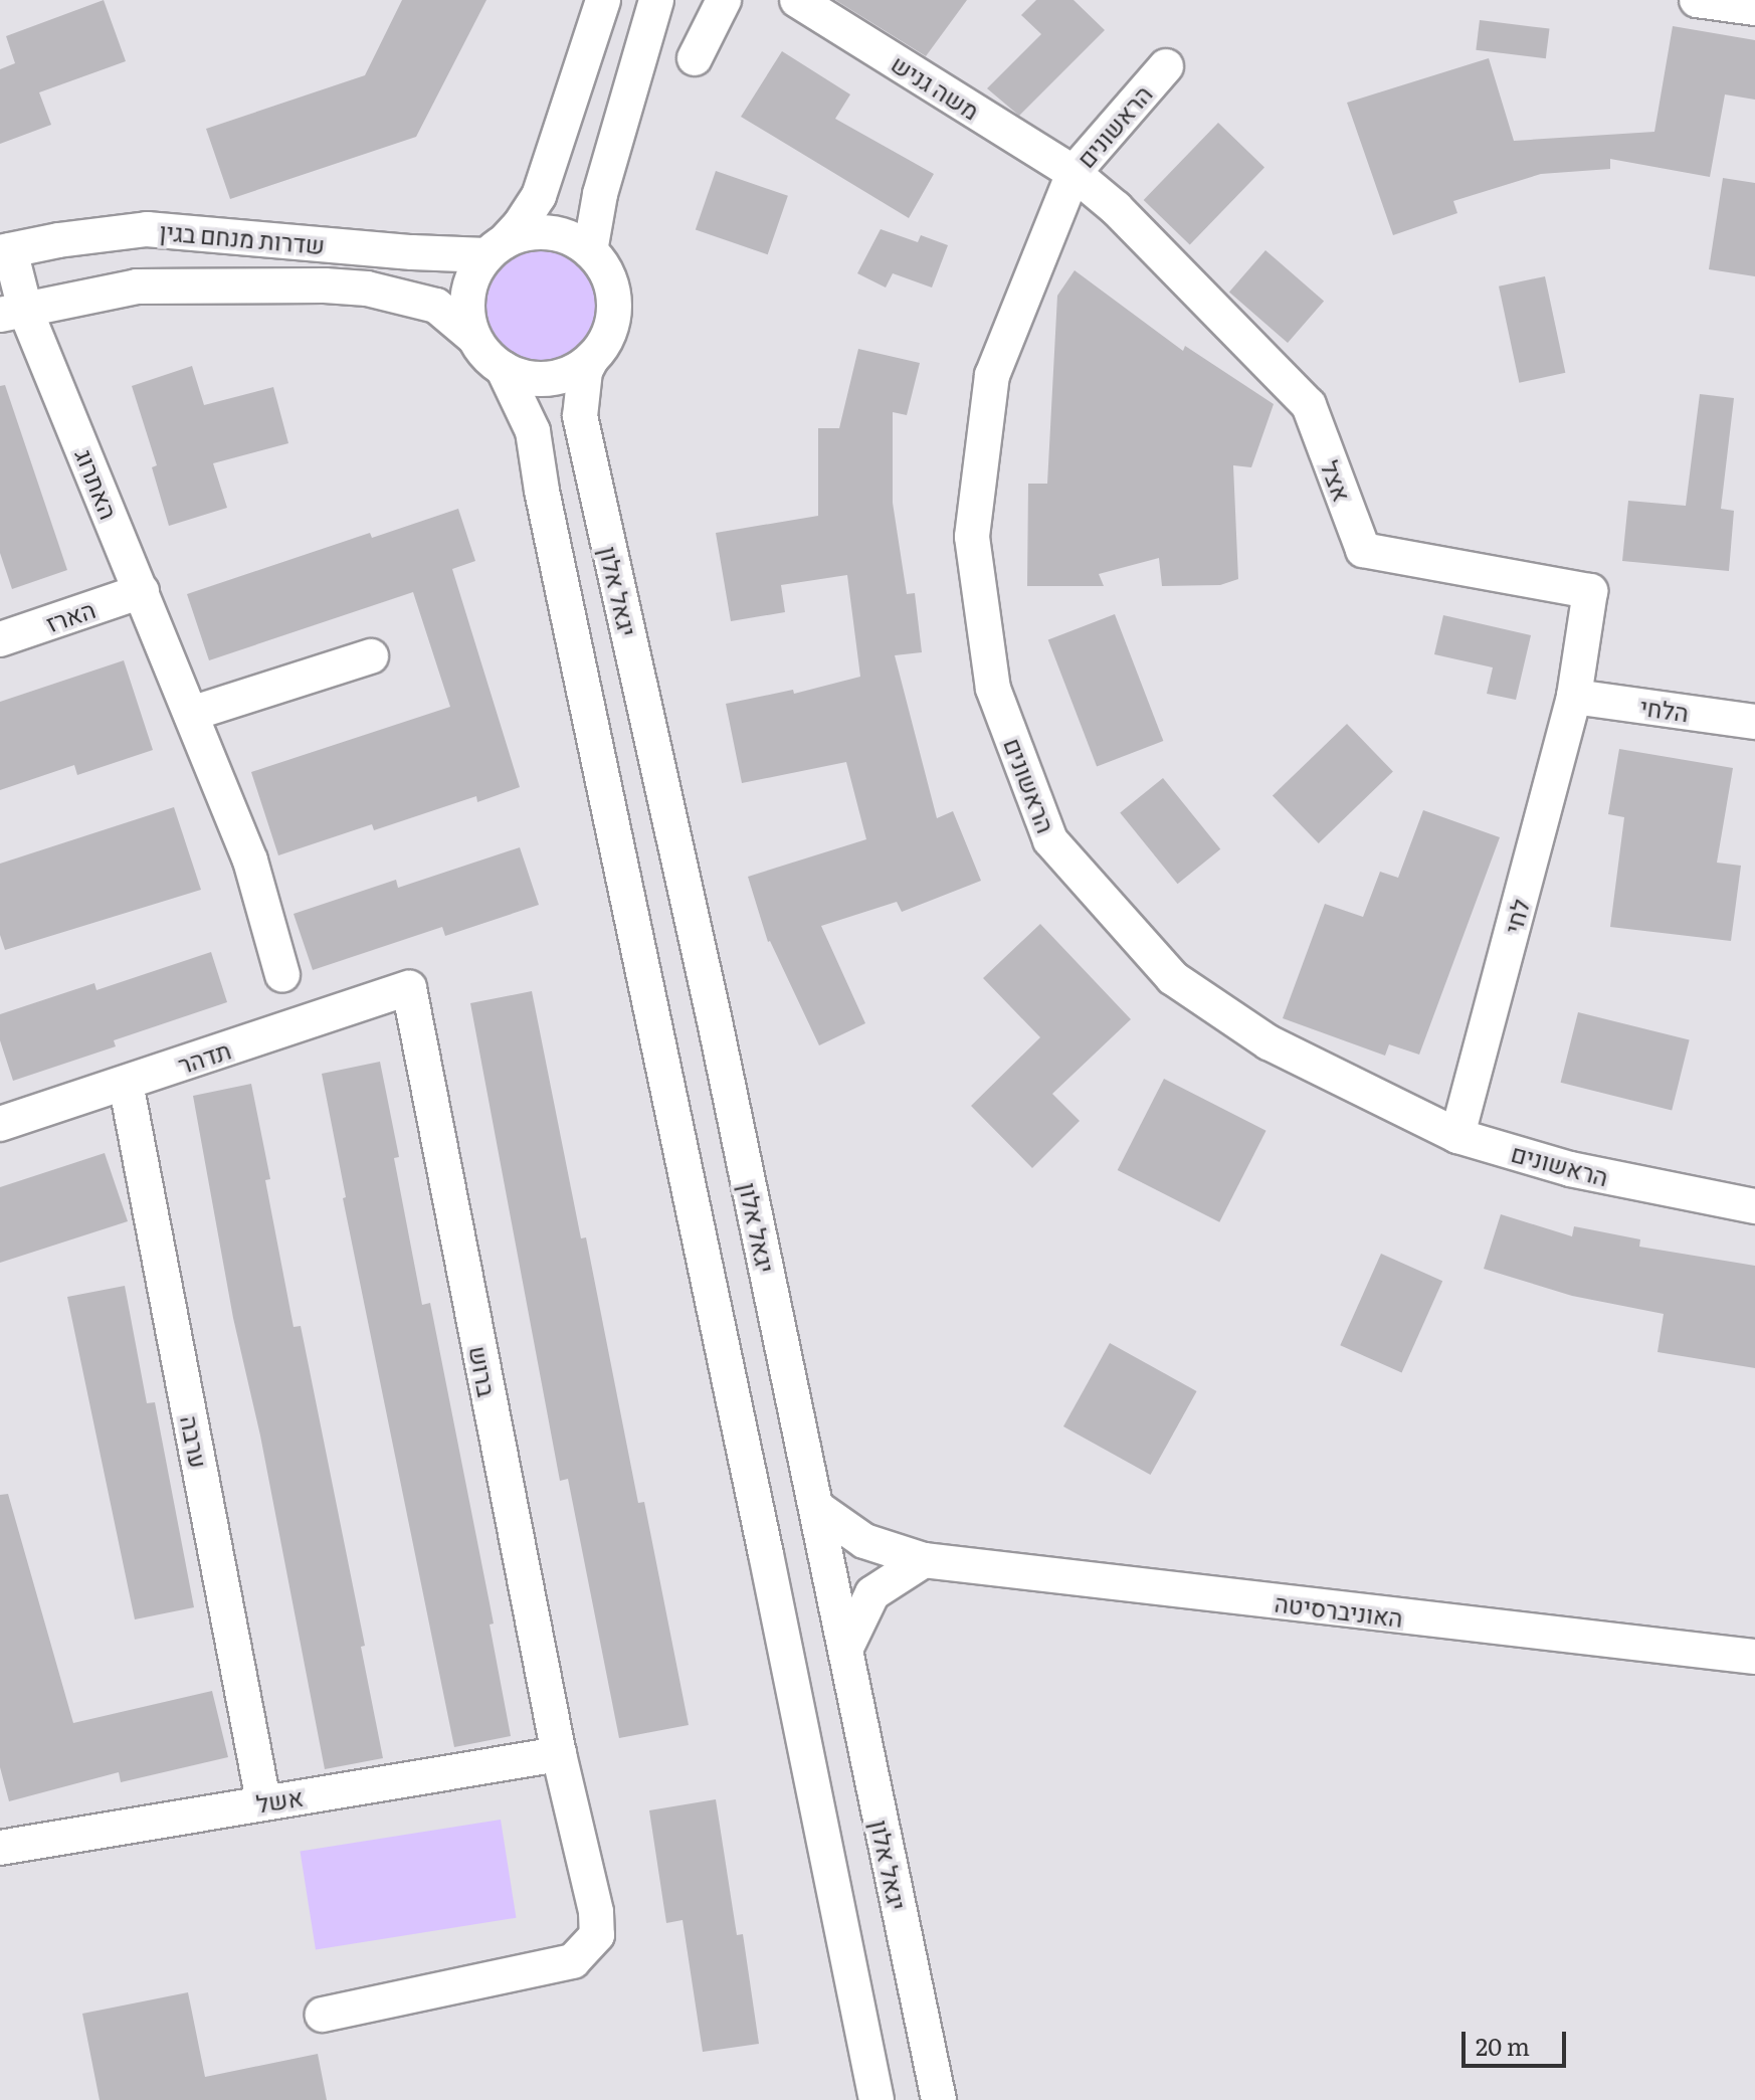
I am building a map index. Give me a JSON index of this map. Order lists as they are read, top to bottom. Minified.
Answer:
{"streets":{"street":["משה גניש","הראשונים","שדרות מנחם בגין","אצל","האתרוג","יגאל אלון","הארז","הלחי","לחי","תדהר","ברוש","ערבה","האוניברסיטה","אשל"]},"crossings":[["משה גניש","הראשונים"],["משה גניש","אצל"],["הראשונים","אצל"],["הראשונים","לחי"],["שדרות מנחם בגין","האתרוג"],["שדרות מנחם בגין","יגאל אלון"],["אצל","הלחי"],["אצל","לחי"],["האתרוג","הארז"],["יגאל אלון","האוניברסיטה"],["הלחי","לחי"],["תדהר","ברוש"],["תדהר","ערבה"],["ברוש","אשל"],["ערבה","אשל"]],"scale_bar":"20 m"}
